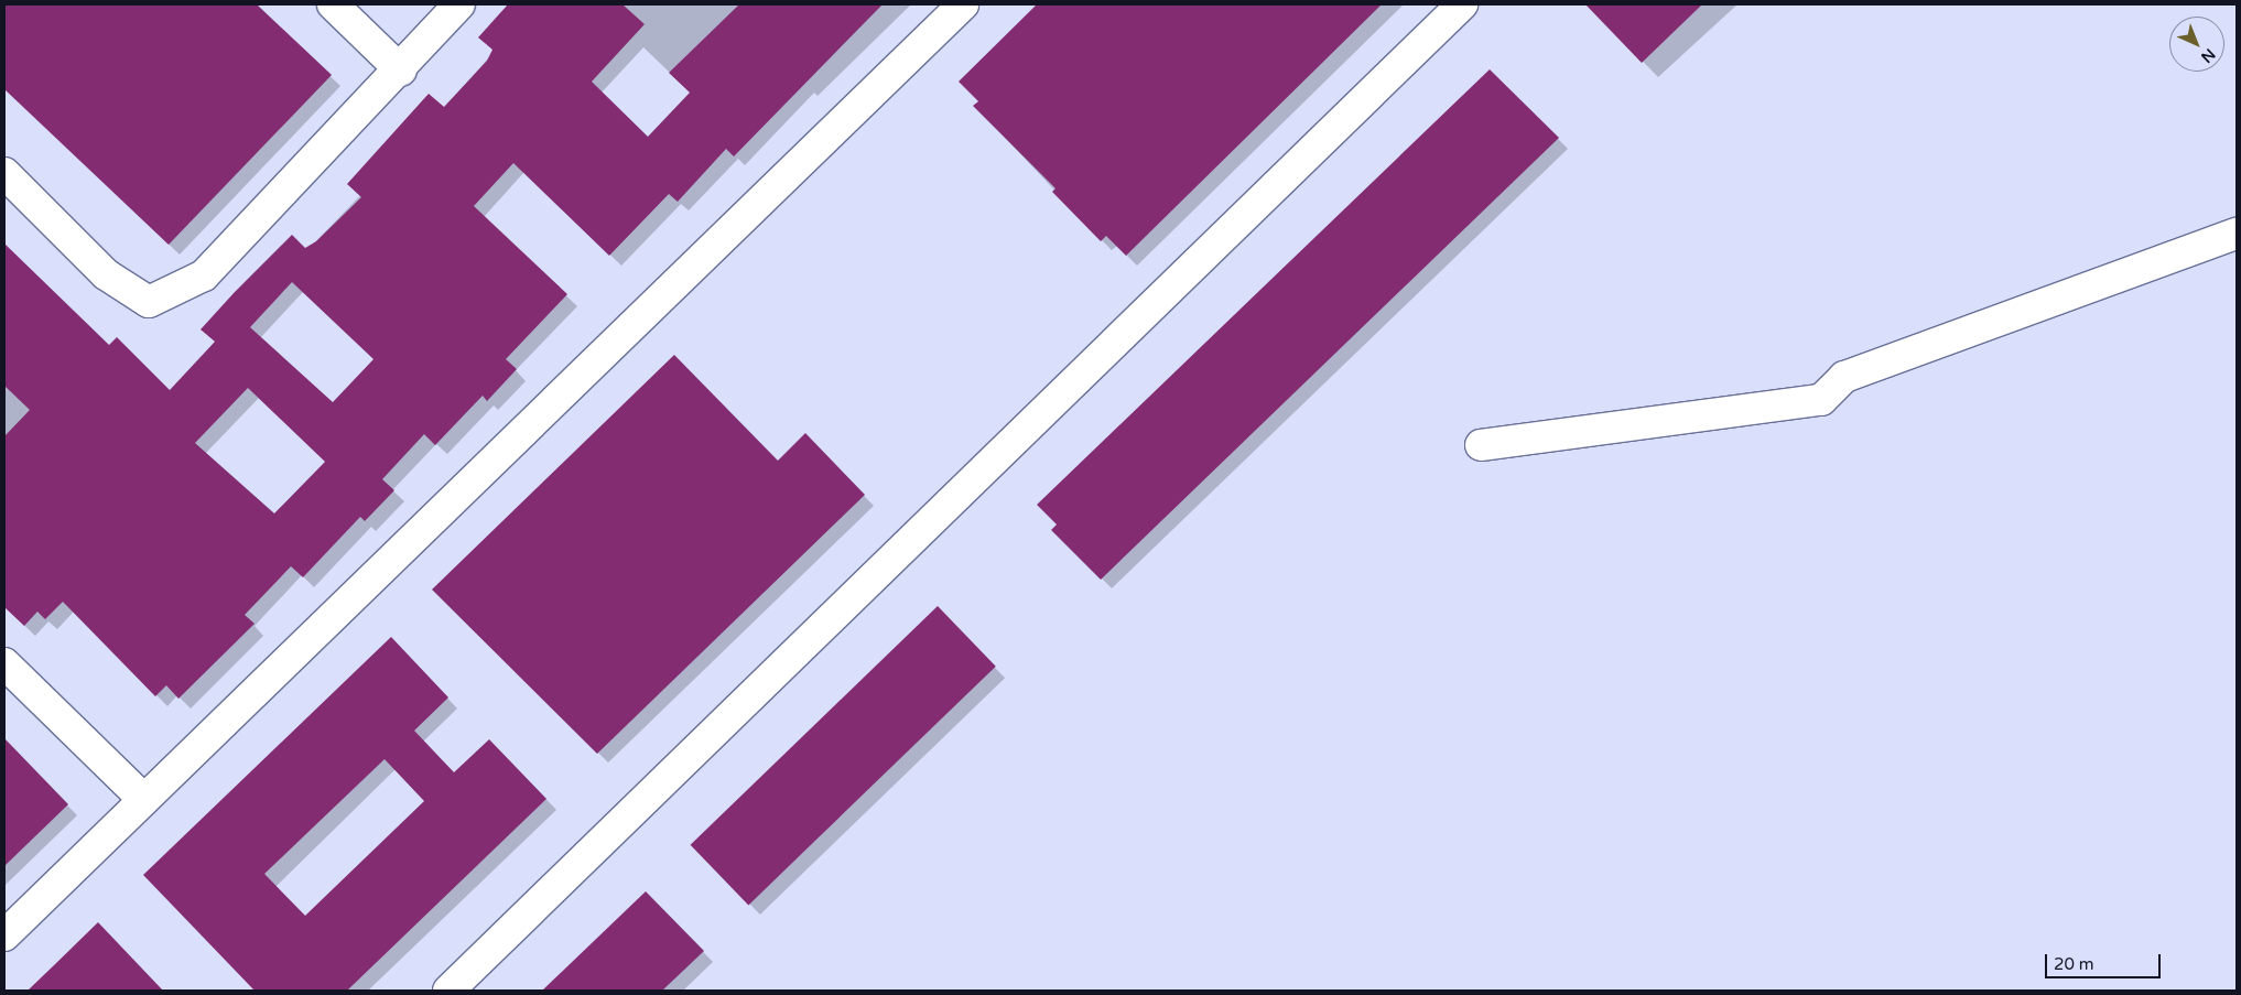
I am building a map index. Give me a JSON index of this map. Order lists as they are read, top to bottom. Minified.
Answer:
{"scale_bar":"20 m","north":"bottom right"}
